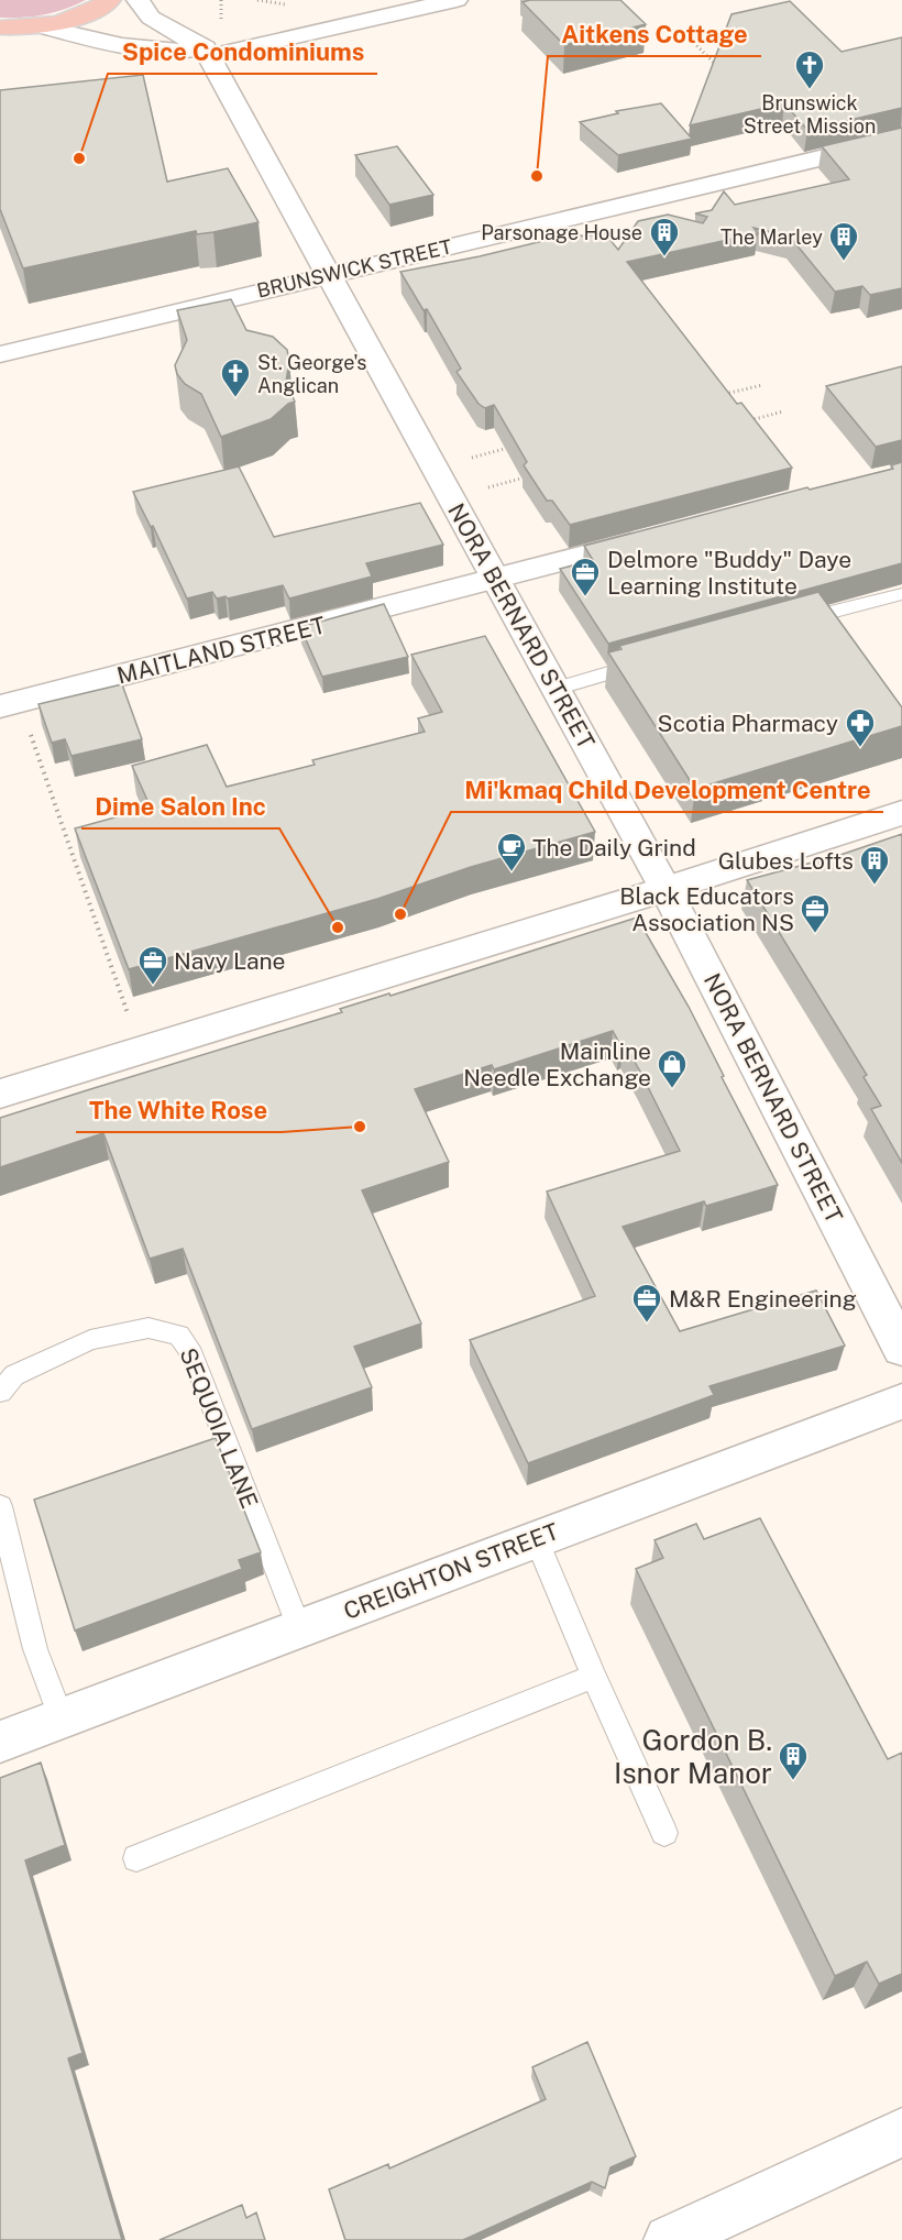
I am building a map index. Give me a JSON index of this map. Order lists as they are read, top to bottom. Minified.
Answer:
{"streets":{"street":["BRUNSWICK STREET","NORA BERNARD STREET","MAITLAND STREET","CREIGHTON STREET"],"lane":["SEQUOIA LANE"]},"crossings":[["BRUNSWICK STREET","NORA BERNARD STREET"],["NORA BERNARD STREET","MAITLAND STREET"],["SEQUOIA LANE","CREIGHTON STREET"]],"places":{"church":["Brunswick Street Mission","St. George's Anglican"],"other":["Spice Condominiums","Aitkens Cottage","Mi'kmaq Child Development Centre","Dime Salon Inc","The White Rose"],"building":["Parsonage House","The Marley","Glubes Lofts","Gordon B. Isnor Manor"],"office":["Delmore \"Buddy\" Daye Learning Institute","Black Educators Association NS","Navy Lane","M&R Engineering"],"pharmacy":["Scotia Pharmacy"],"cafe":["The Daily Grind"],"shop":["Mainline Needle Exchange"]}}
